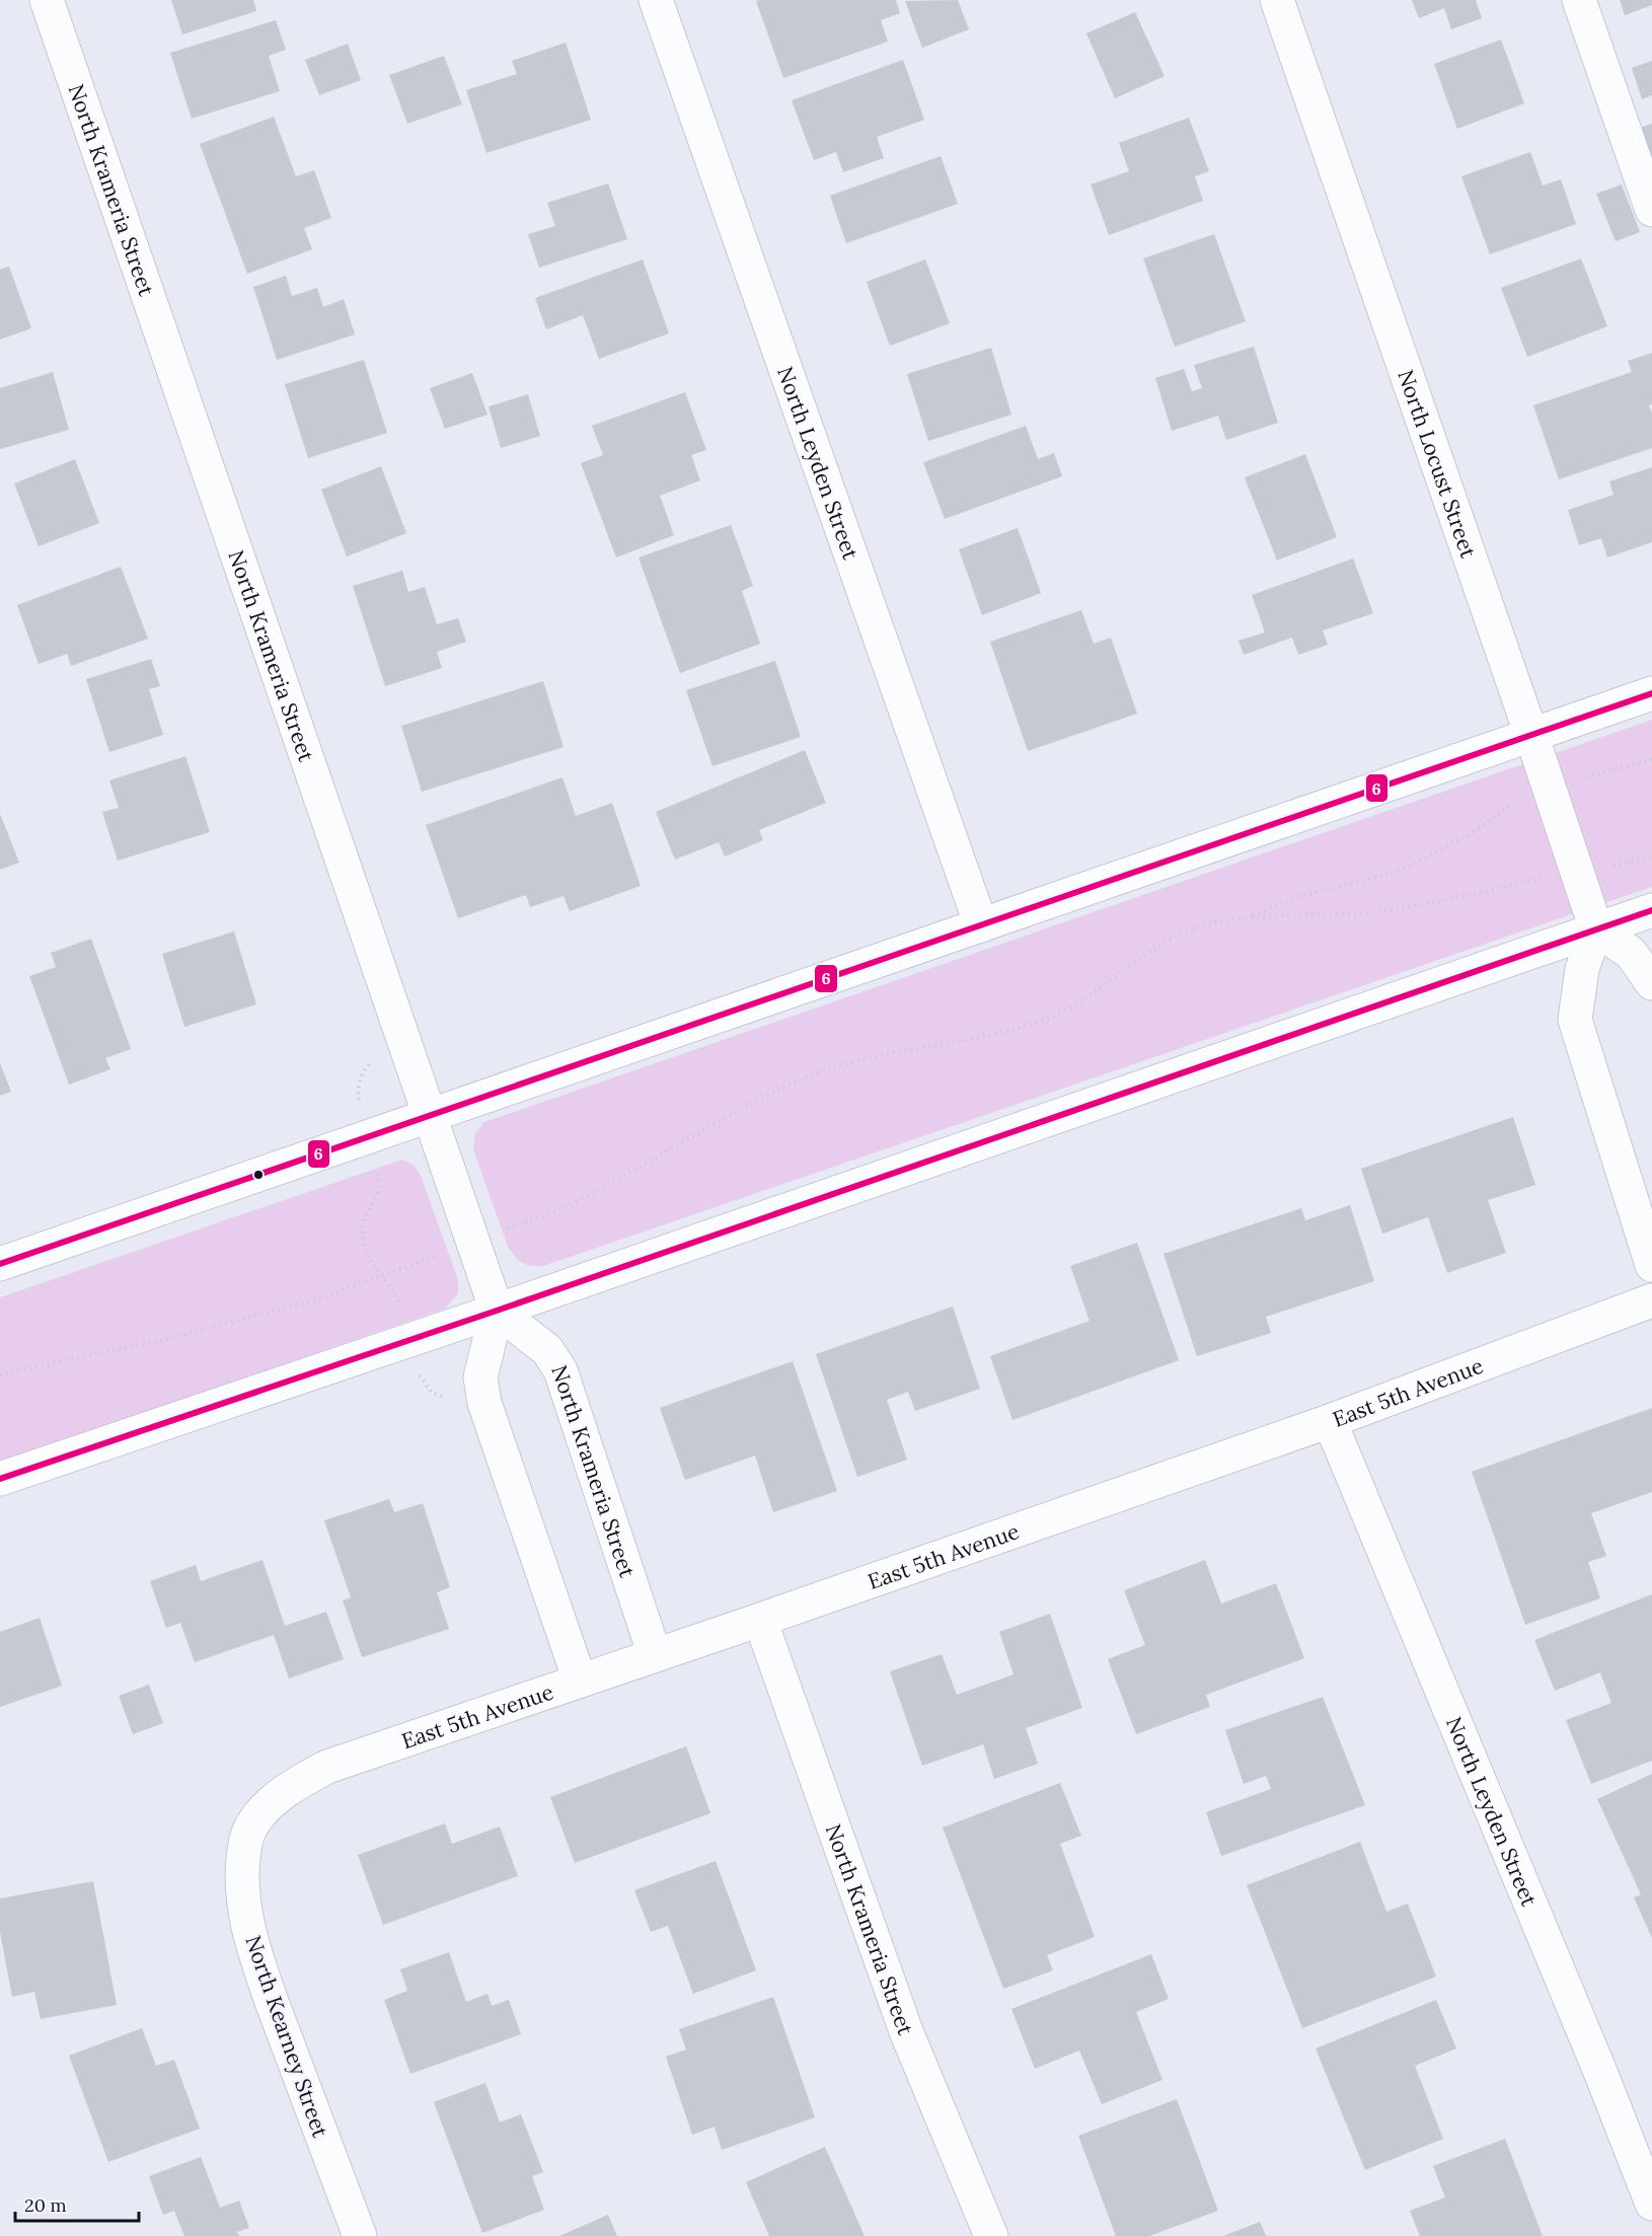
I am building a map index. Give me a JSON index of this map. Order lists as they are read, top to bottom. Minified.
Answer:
{"streets":{"street":["North Krameria Street","North Leyden Street","North Locust Street","East 5th Avenue","North Kearney Street"]},"crossings":[["North Krameria Street","East 5th Avenue"],["North Leyden Street","East 5th Avenue"],["East 5th Avenue","North Kearney Street"]],"lines":["transit line 6"],"scale_bar":"20 m"}
